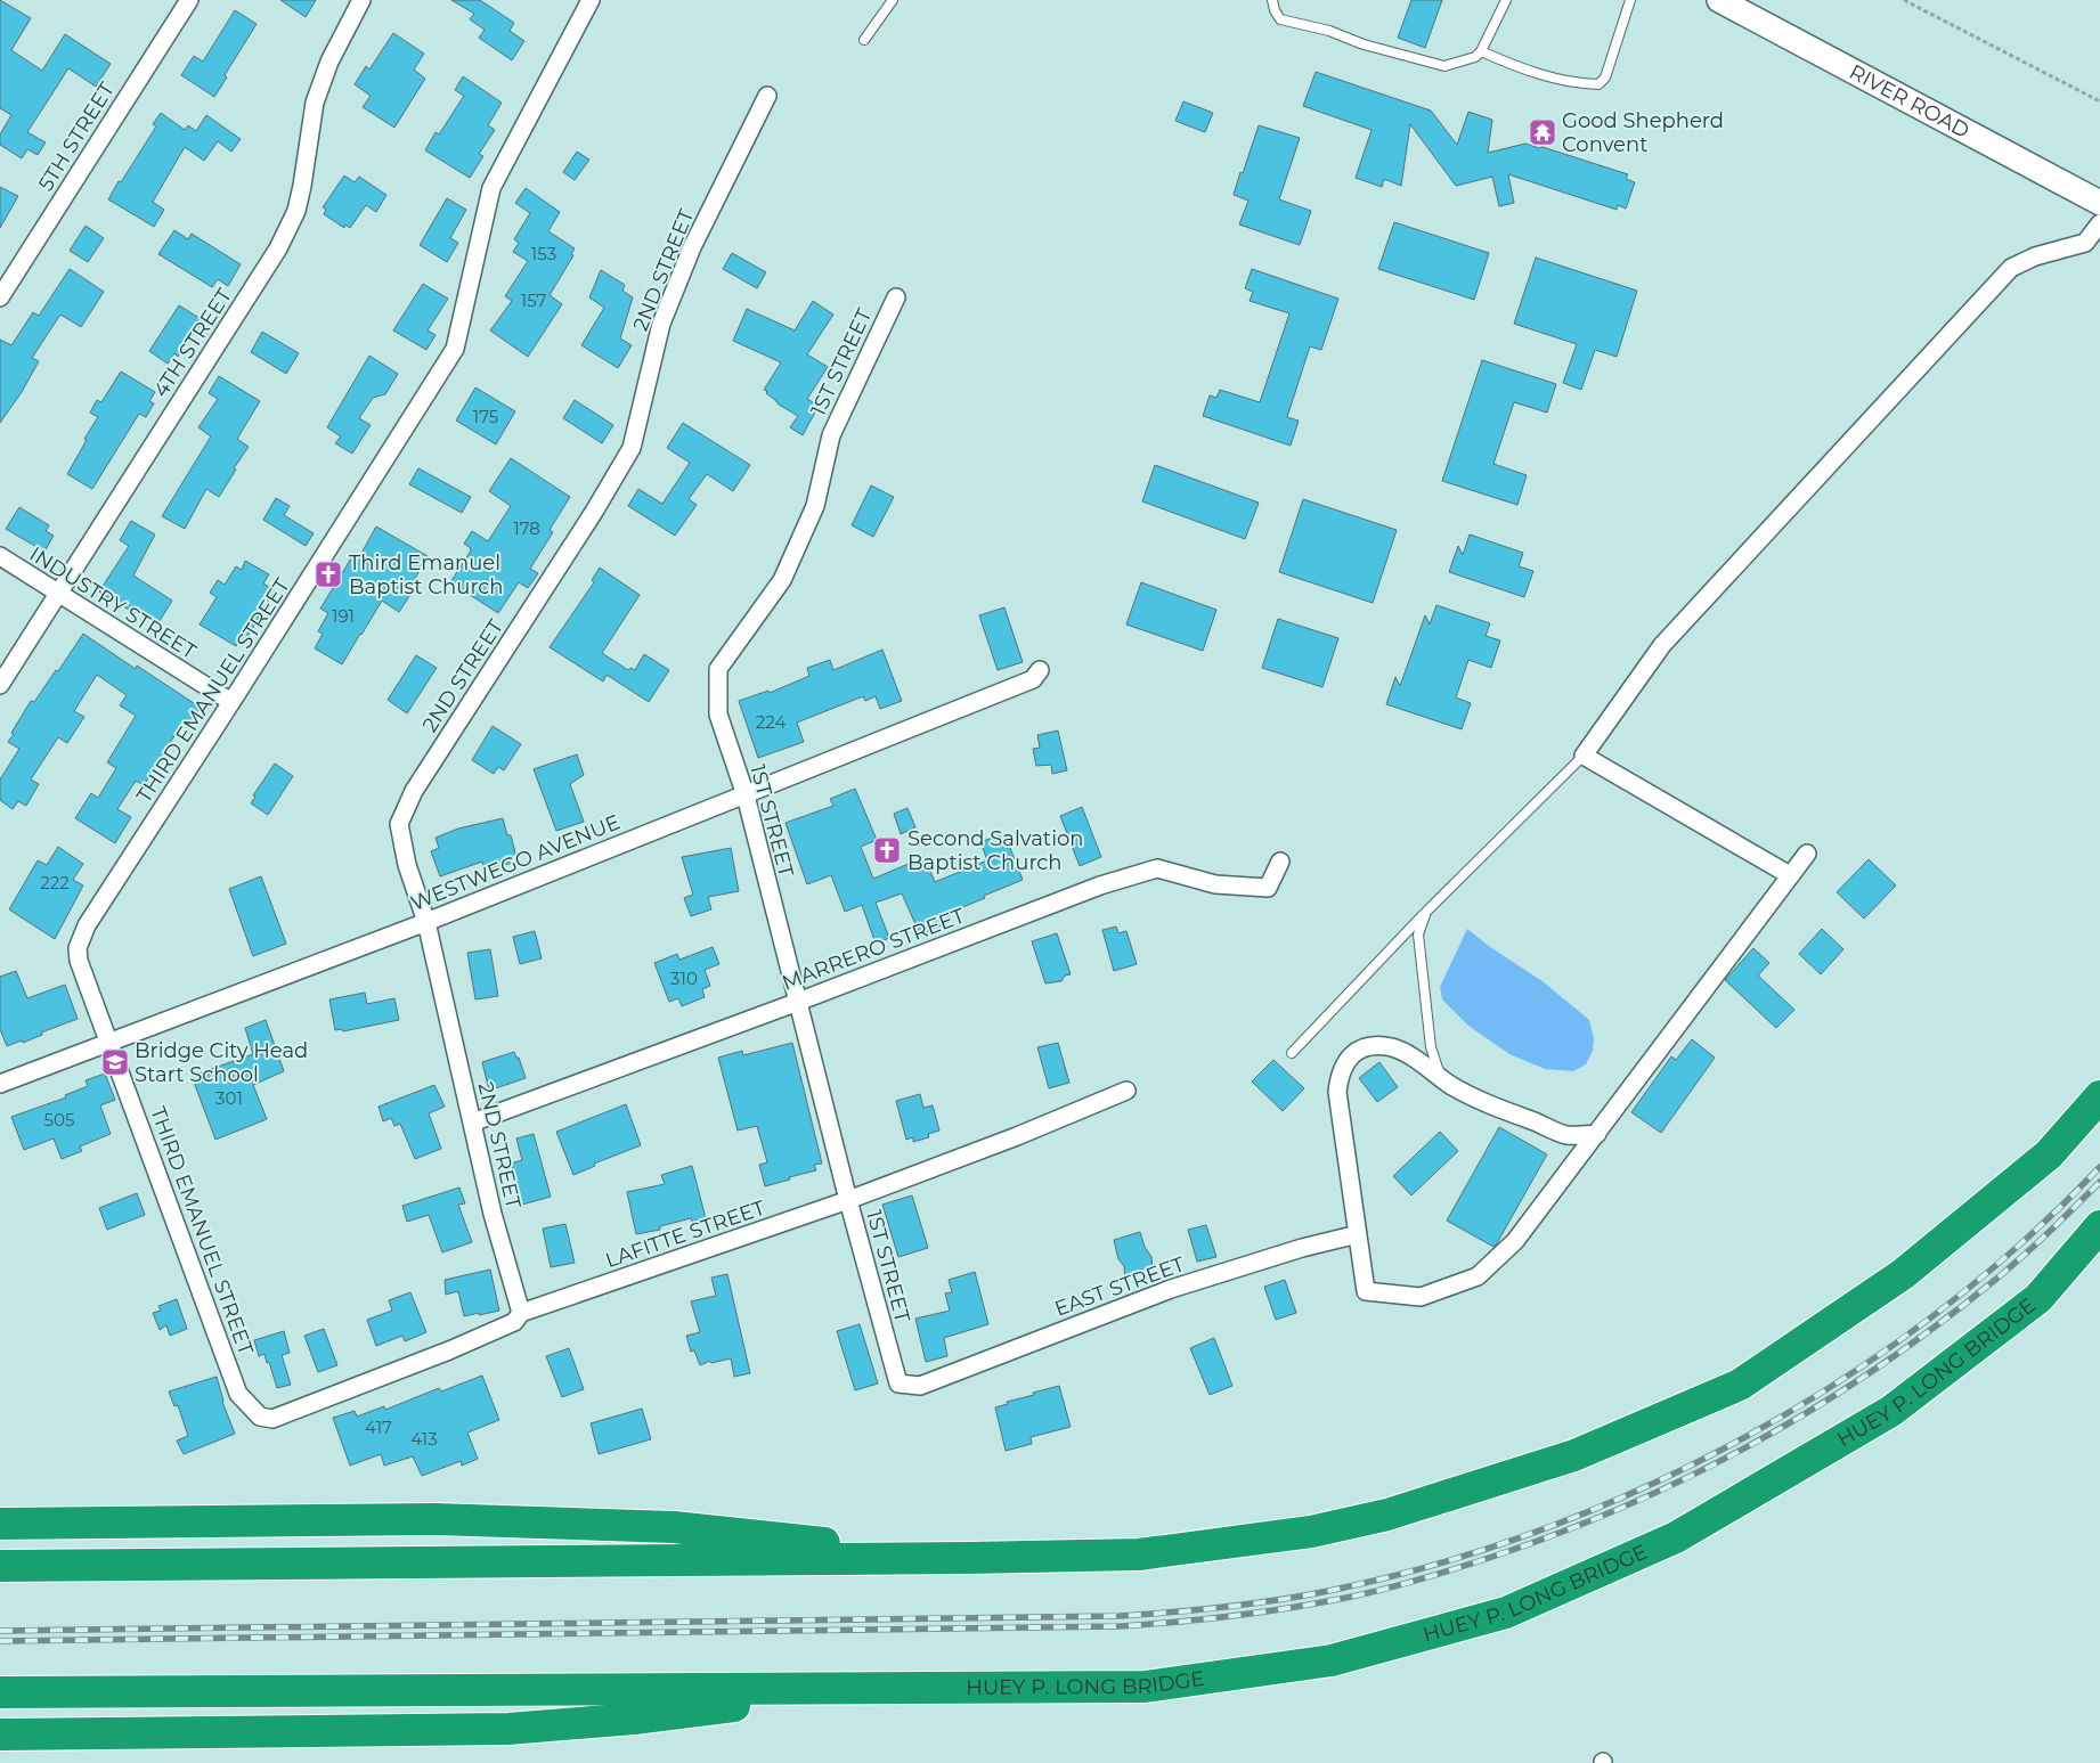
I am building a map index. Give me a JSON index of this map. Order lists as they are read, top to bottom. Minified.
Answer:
{"streets":{"highway":["HUEY P. LONG BRIDGE"],"street":["RIVER ROAD","5TH STREET","2ND STREET","4TH STREET","1ST STREET","INDUSTRY STREET","THIRD EMANUEL STREET","WESTWEGO AVENUE","MARRERO STREET","LAFITTE STREET","EAST STREET"]},"crossings":[["2ND STREET","WESTWEGO AVENUE"],["2ND STREET","MARRERO STREET"],["2ND STREET","LAFITTE STREET"],["4TH STREET","INDUSTRY STREET"],["1ST STREET","WESTWEGO AVENUE"],["1ST STREET","MARRERO STREET"],["1ST STREET","LAFITTE STREET"],["1ST STREET","EAST STREET"],["INDUSTRY STREET","THIRD EMANUEL STREET"],["THIRD EMANUEL STREET","WESTWEGO AVENUE"],["THIRD EMANUEL STREET","LAFITTE STREET"]],"places":{"temple":["Good Shepherd Convent"],"church":["Third Emanuel Baptist Church","Second Salvation Baptist Church"],"school or university":["Bridge City Head Start School"]},"house_numbers":["153","157","175","178","191","224","222","310","301","505","417","413"]}
